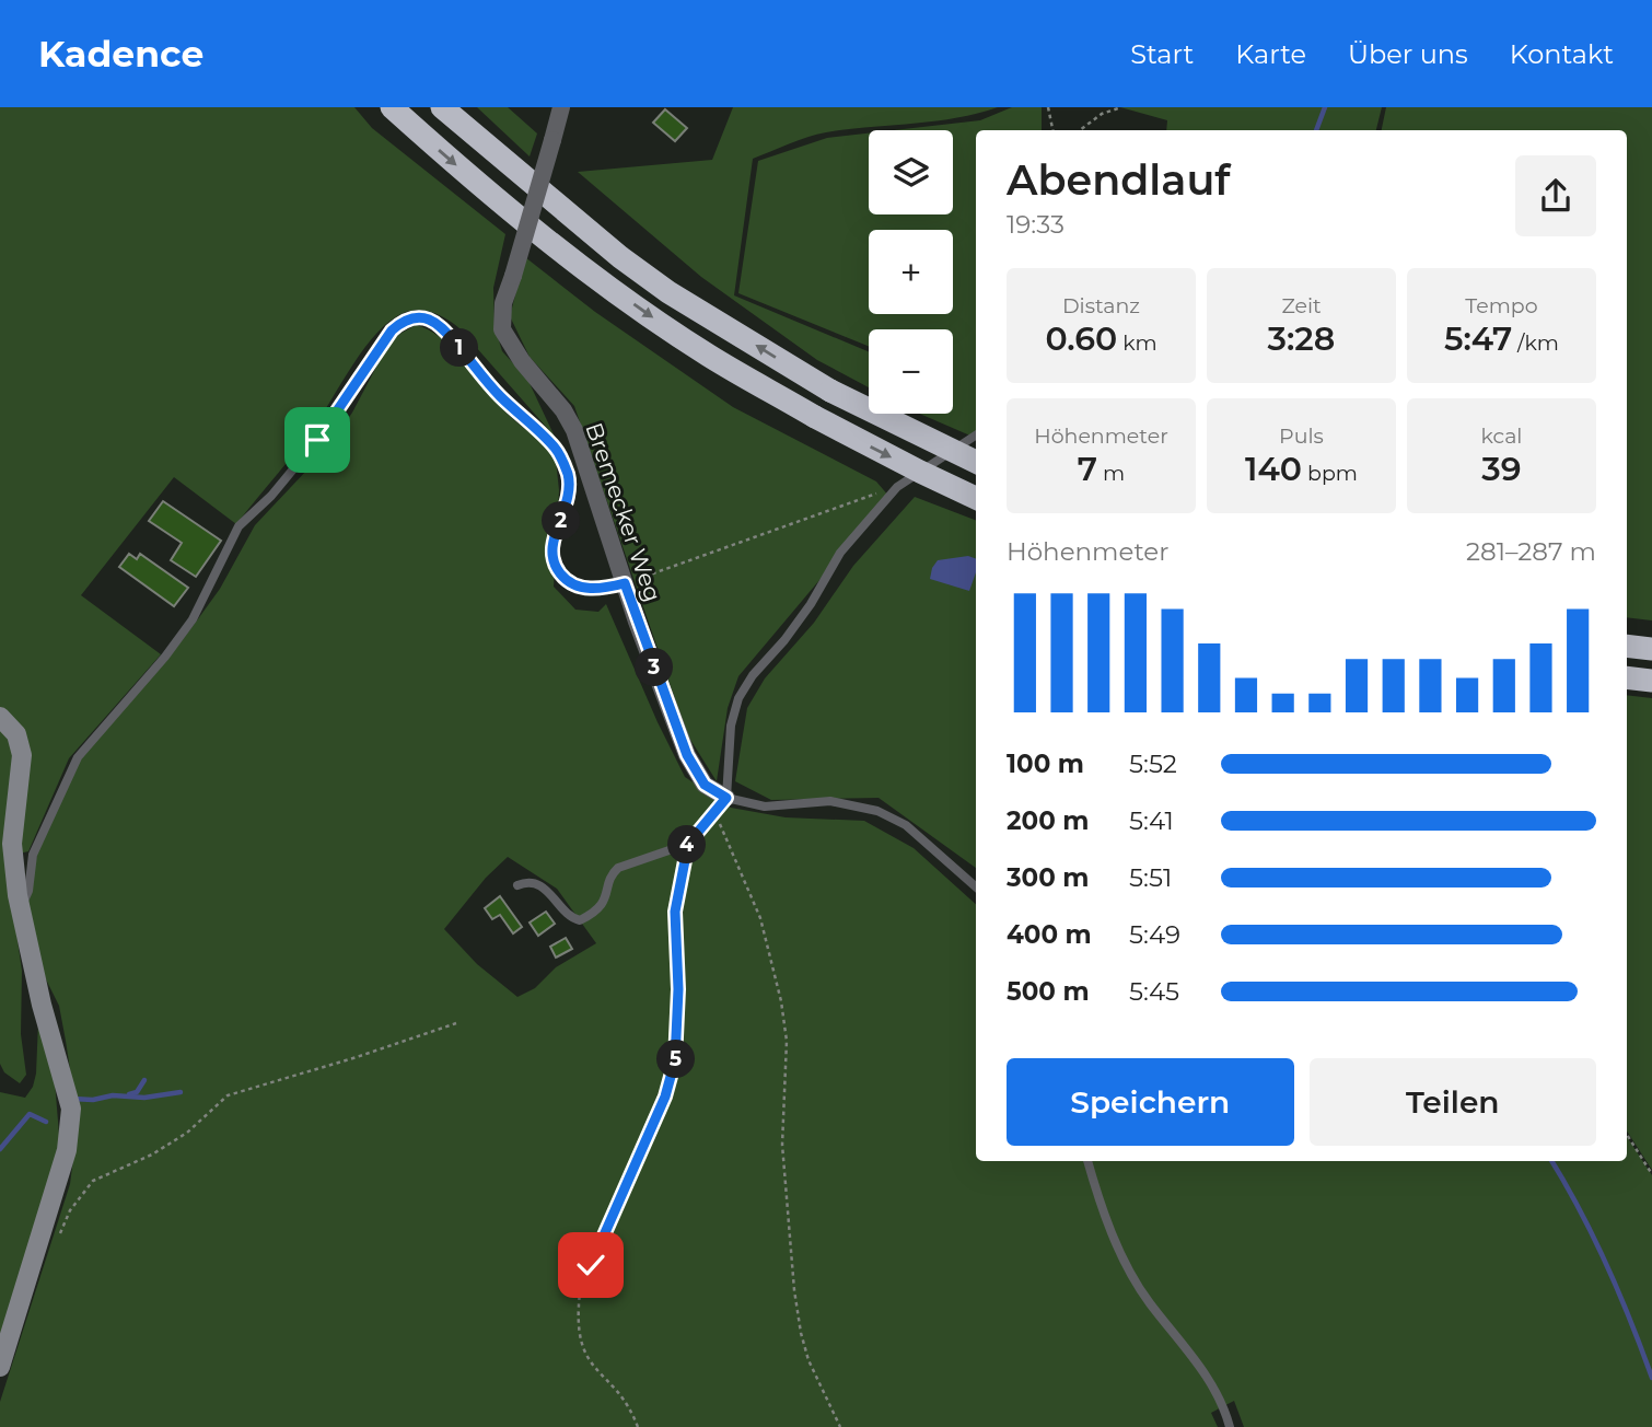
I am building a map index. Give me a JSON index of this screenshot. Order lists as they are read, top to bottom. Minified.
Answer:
{"streets":{"street":["Bremecker Weg"]},"page":{"header":"Kadence","nav":["Start","Karte","Über uns","Kontakt"],"map_buttons":["+","−"],"heading":["Abendlauf","19:33"],"stats":[["Distanz","0.60 km"],["Zeit","3:28"],["Tempo","5:47 /km"],["Höhenmeter","7 m"],["Puls","140 bpm"],["kcal","39"]],"pins":["1","2","3","4","5"],"chart":["Höhenmeter","281–287 m"],"list":[{"name":"100 m","note":"5:52"},{"name":"200 m","note":"5:41"},{"name":"300 m","note":"5:51"},{"name":"400 m","note":"5:49"},{"name":"500 m","note":"5:45"}],"buttons":["Speichern","Teilen"]}}
